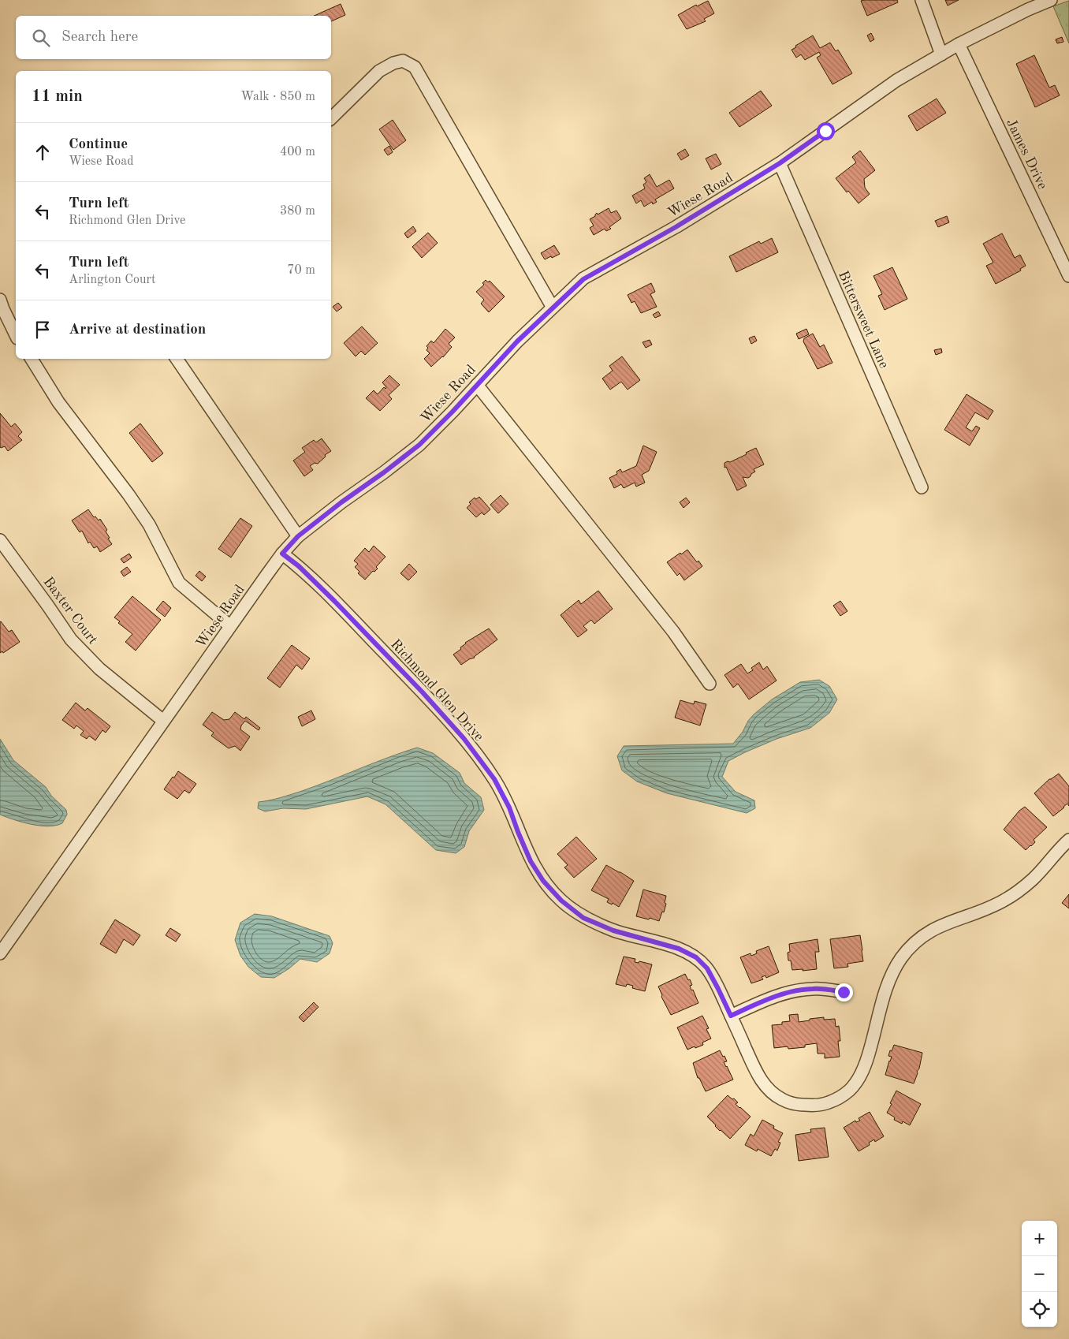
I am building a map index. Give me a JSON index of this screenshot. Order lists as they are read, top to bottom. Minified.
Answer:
{"streets":{"street":["James Drive","Wiese Road","Bittersweet Lane","Baxter Court","Richmond Glen Drive"]},"crossings":[["James Drive","Wiese Road"],["Wiese Road","Bittersweet Lane"],["Wiese Road","Baxter Court"],["Wiese Road","Richmond Glen Drive"]],"page":{"search":"Search here","heading":["11 min","Walk · 850 m"],"list":[["Continue","Wiese Road","400 m"],["Turn left","Richmond Glen Drive","380 m"],["Turn left","Arlington Court","70 m"],"Arrive at destination"],"map_buttons":["+","−"]}}
